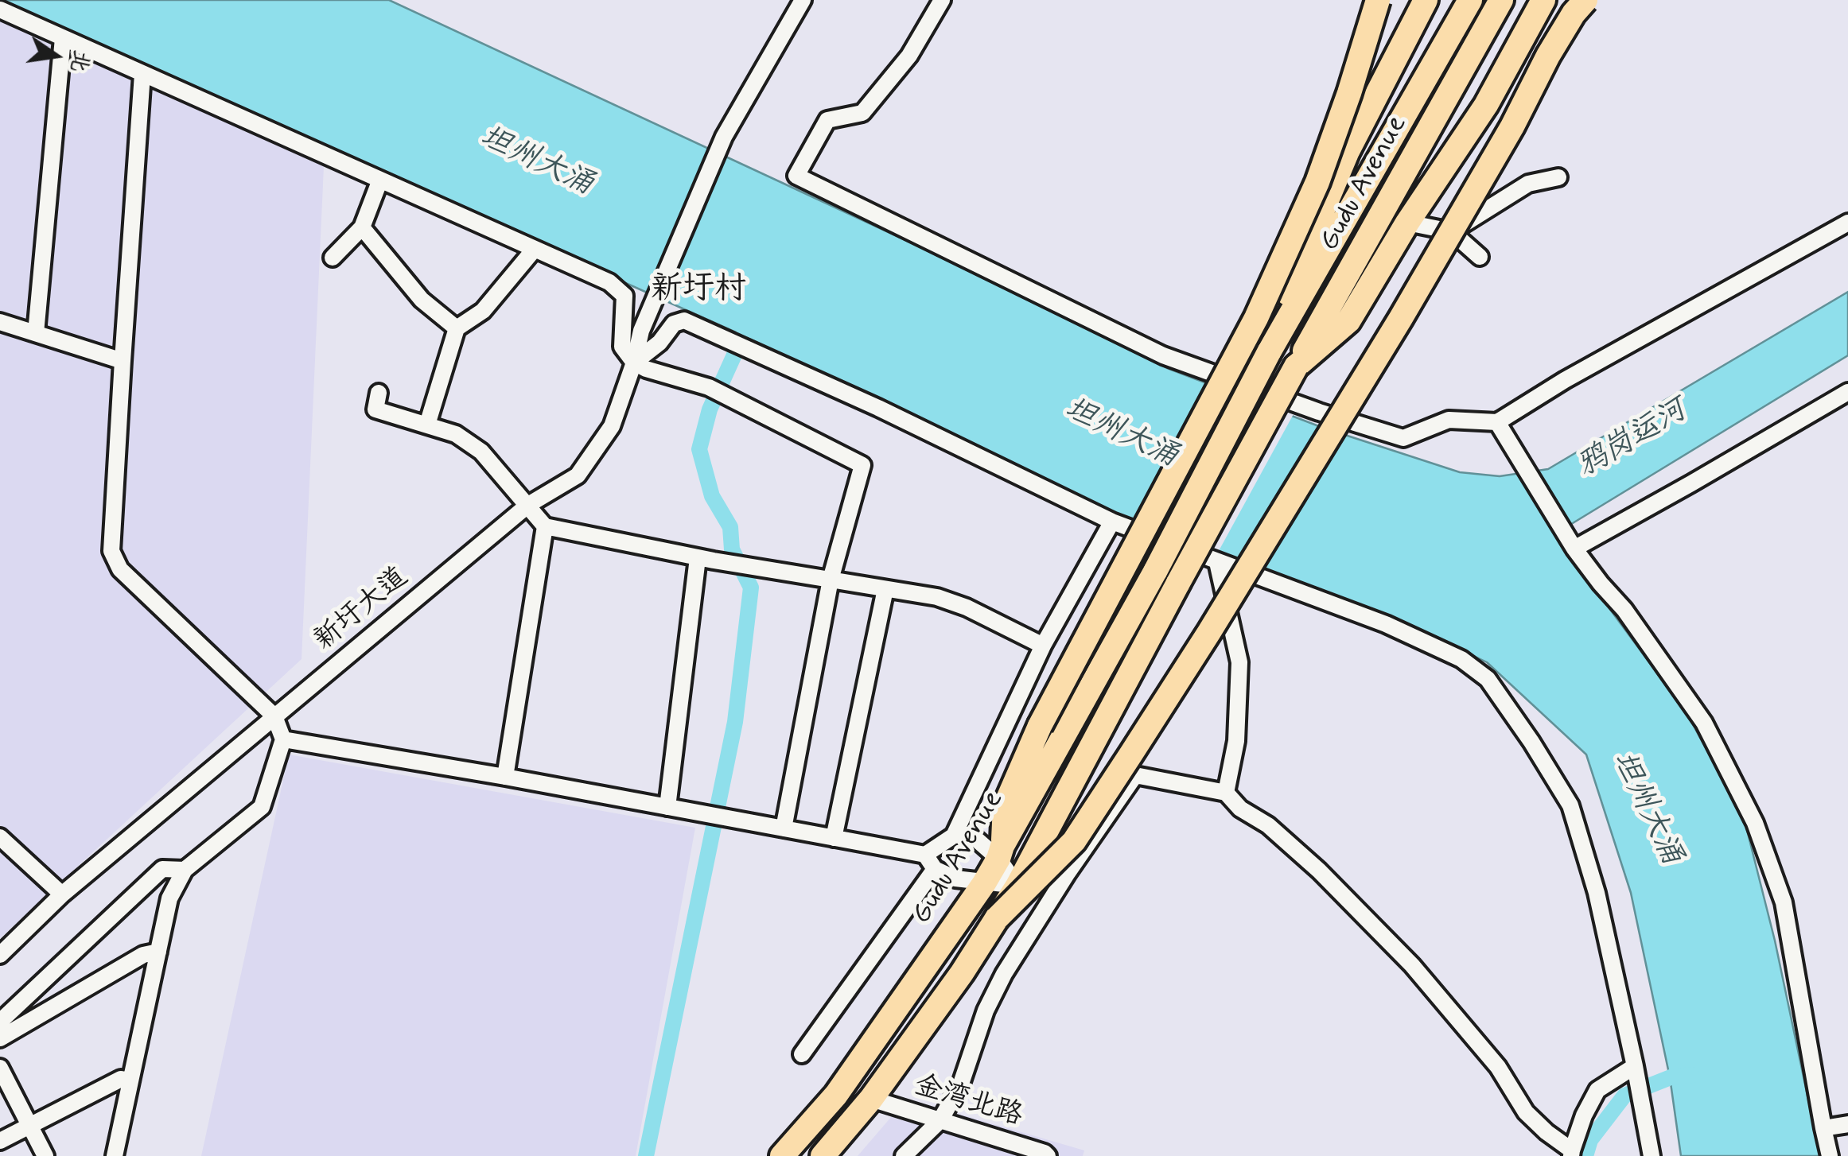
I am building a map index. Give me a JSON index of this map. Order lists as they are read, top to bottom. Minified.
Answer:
{"streets":{"highway":["Gudu Avenue"],"street":["新圩大道","金湾北路"]},"districts":["新圩村"],"water":["坦州大涌","鸦岗运河"],"north":"right"}
